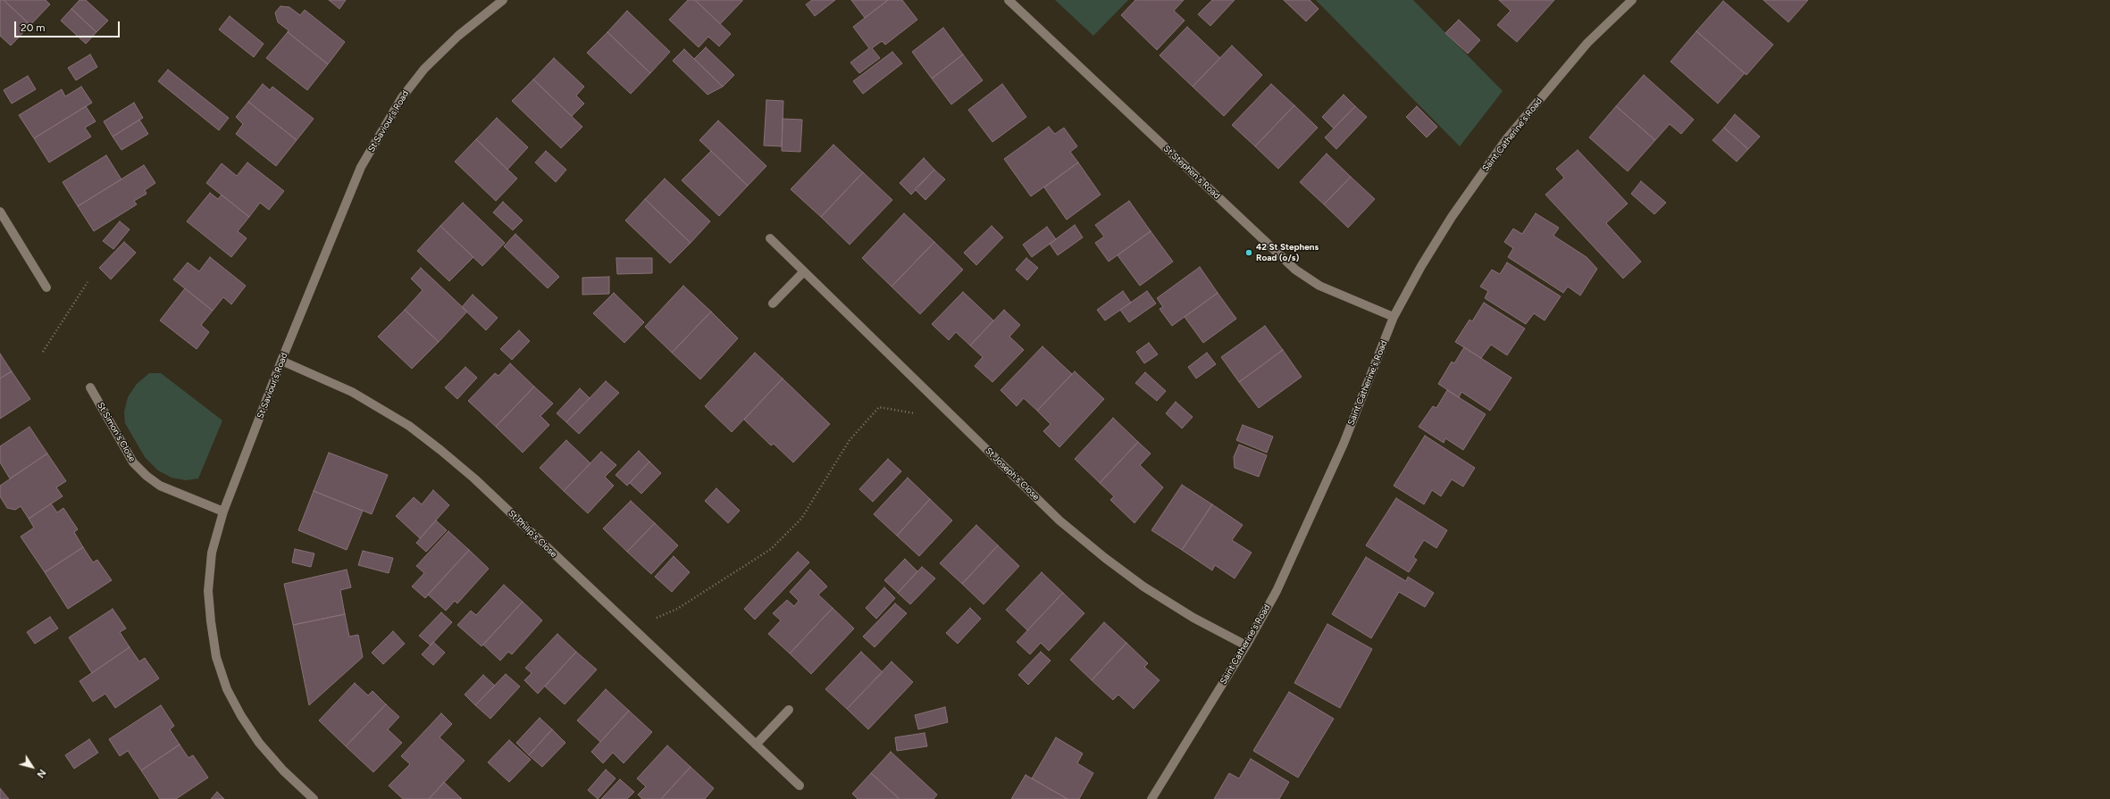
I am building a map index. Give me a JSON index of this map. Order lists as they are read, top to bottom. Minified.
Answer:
{"streets":{"street":["St Saviour's Road","Saint Catherine's Road","St Stephen's Road","St Simon's Close","St Joseph's Close","St Philip's Close"]},"crossings":[["St Saviour's Road","St Simon's Close"],["St Saviour's Road","St Philip's Close"],["Saint Catherine's Road","St Stephen's Road"],["Saint Catherine's Road","St Joseph's Close"]],"places":["42 St Stephens Road (o/s)"],"scale_bar":"20 m","north":"bottom right"}
